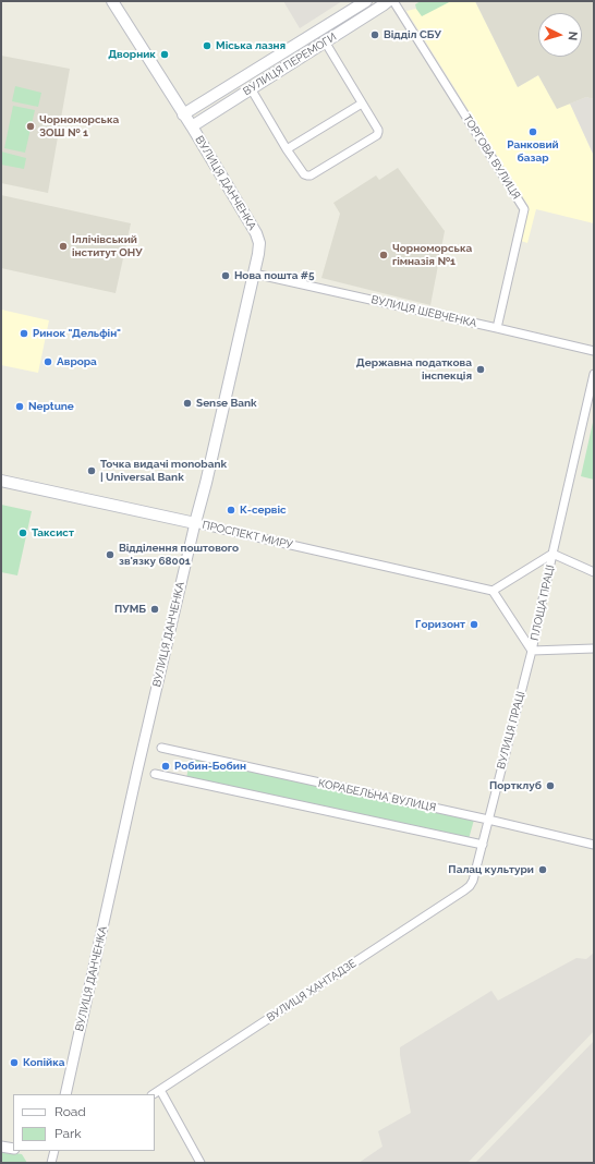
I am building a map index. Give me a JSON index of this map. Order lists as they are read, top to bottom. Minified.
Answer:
{"streets":{"main road":["ВУЛИЦЯ ПЕРЕМОГИ","ВУЛИЦЯ ДАНЧЕНКА","ПРОСПЕКТ МИРУ"],"street":["ТОРГОВА ВУЛИЦЯ","ВУЛИЦЯ ШЕВЧЕНКА","ПЛОЩА ПРАЦІ","ВУЛИЦЯ ПРАЦІ","КОРАБЕЛЬНА ВУЛИЦЯ","ВУЛИЦЯ ХАНТАДЗЕ"]},"crossings":[["ВУЛИЦЯ ПЕРЕМОГИ","ВУЛИЦЯ ДАНЧЕНКА"],["ТОРГОВА ВУЛИЦЯ","ВУЛИЦЯ ШЕВЧЕНКА"],["ВУЛИЦЯ ДАНЧЕНКА","ВУЛИЦЯ ШЕВЧЕНКА"],["ВУЛИЦЯ ДАНЧЕНКА","ПРОСПЕКТ МИРУ"],["ПРОСПЕКТ МИРУ","ПЛОЩА ПРАЦІ"],["ПЛОЩА ПРАЦІ","ВУЛИЦЯ ПРАЦІ"],["ВУЛИЦЯ ПРАЦІ","КОРАБЕЛЬНА ВУЛИЦЯ"],["ВУЛИЦЯ ПРАЦІ","ВУЛИЦЯ ХАНТАДЗЕ"]],"places":["Відділ СБУ","Міська лазня","Дворник","Чорноморська ЗОШ № 1","Ранковий базар","Іллічівський інститут ОНУ","Чорноморська гімназія №1","Нова пошта #5","Ринок \"Дельфін\"","Аврора","Державна податкова інспекція","Sense Bank","Neptune","Точка видачі monobank | Universal Bank","К-сервіс","Таксист","Відділення поштового зв'язку 68001","ПУМБ","Горизонт","Робин-Бобин","Портклуб","Палац культури","Копійка"],"legend":["Road","Park"],"north":"right"}
